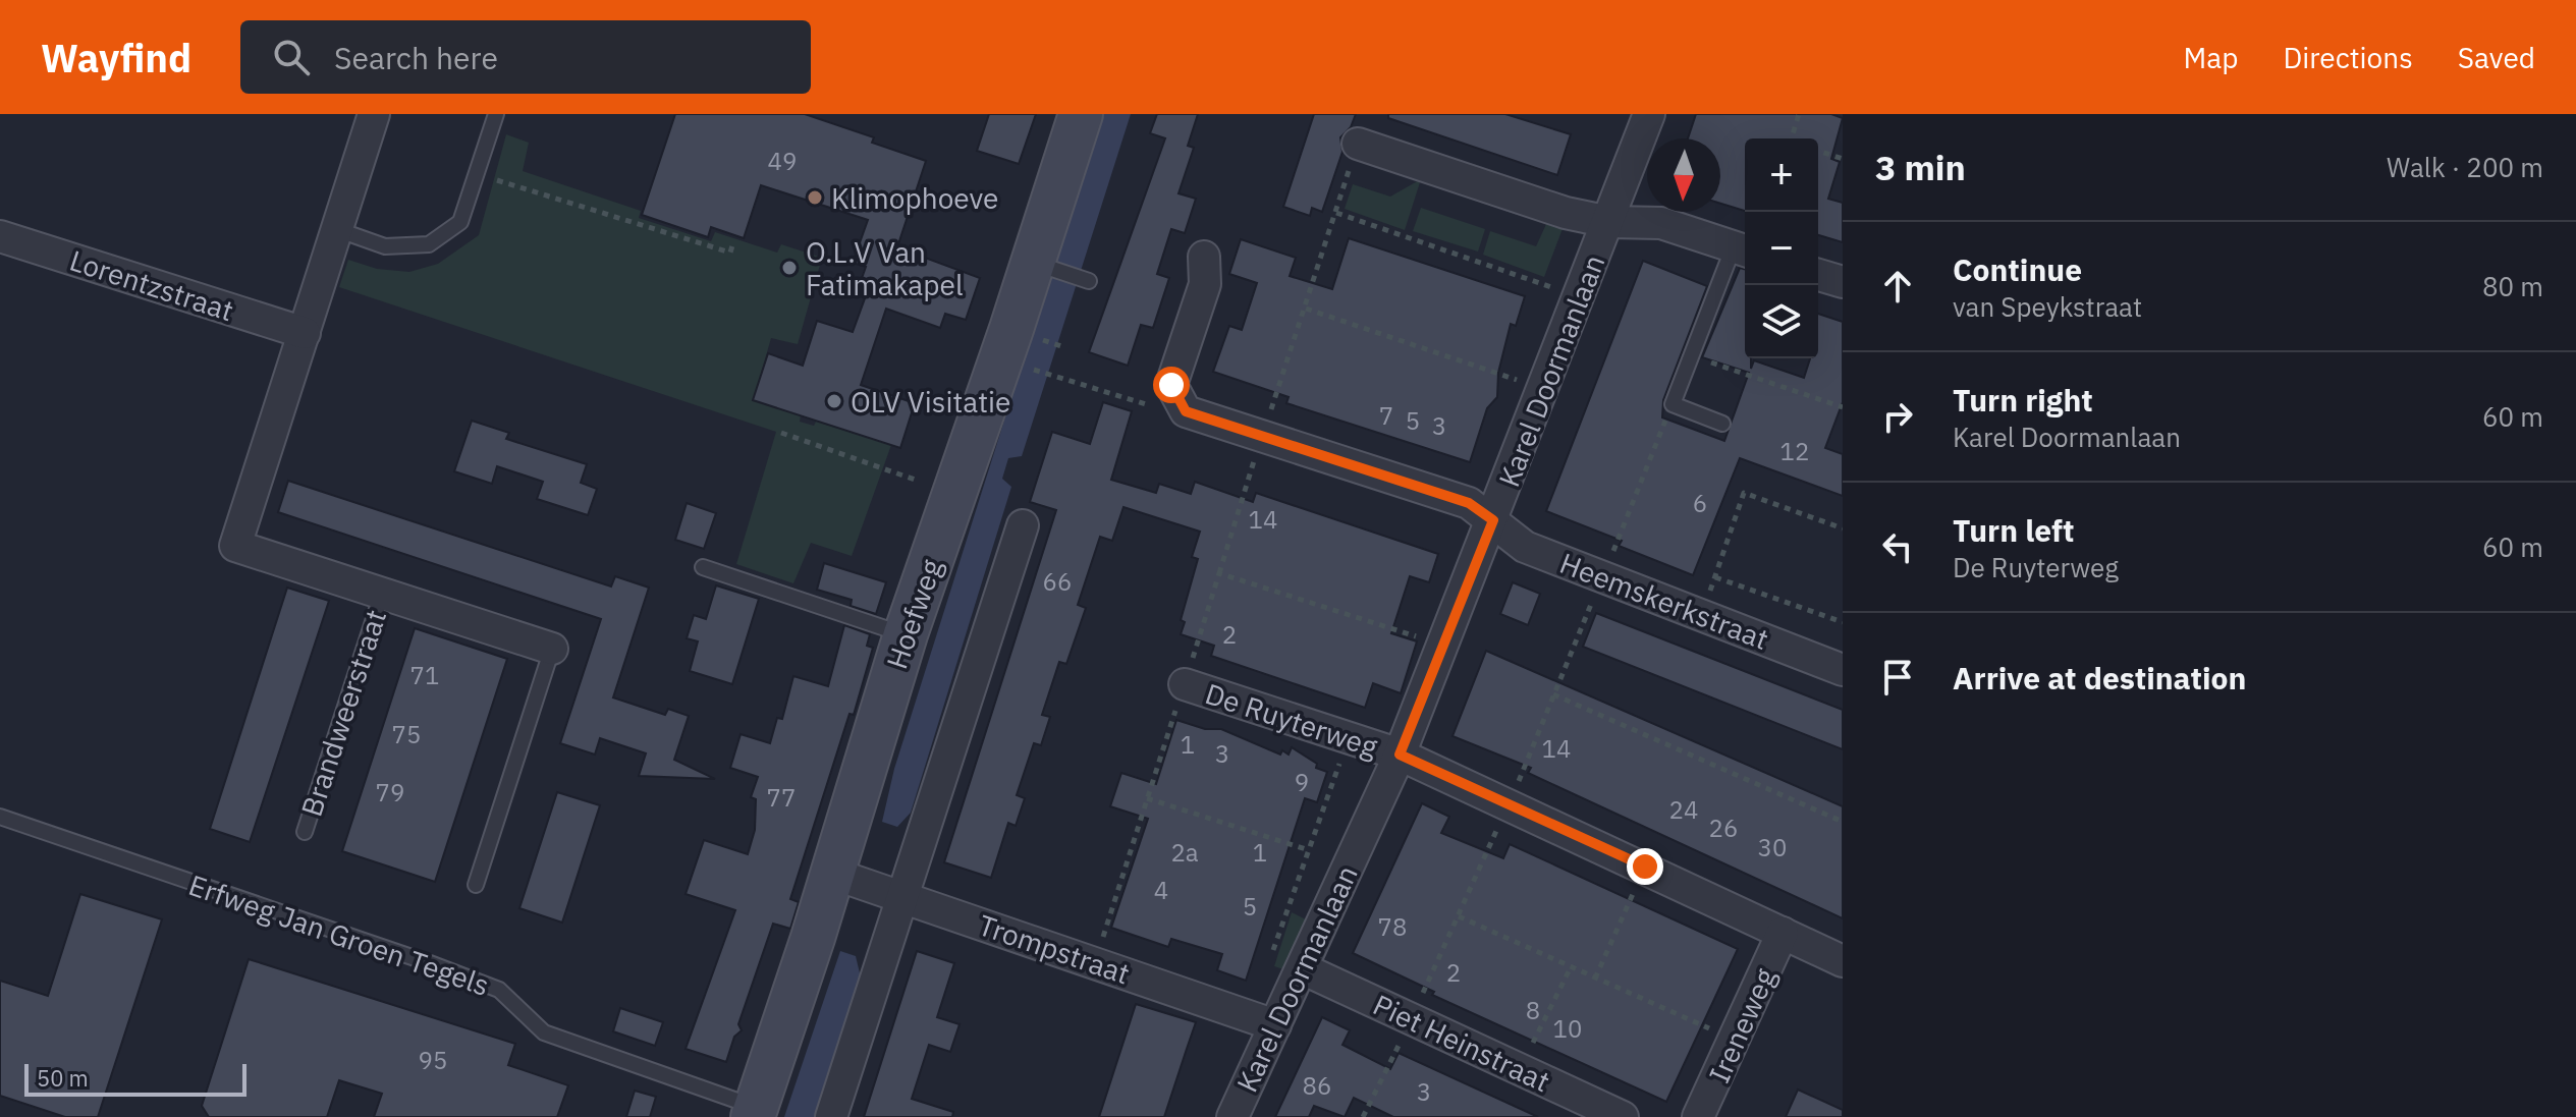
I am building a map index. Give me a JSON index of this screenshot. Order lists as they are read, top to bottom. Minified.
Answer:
{"streets":{"street":["Lorentzstraat","Karel Doormanlaan","Heemskerkstraat","Hoefweg","Brandweerstraat","De Ruyterweg","Trompstraat","Ireneweg","Piet Heinstraat"],"lane":["Erfweg Jan Groen Tegels"]},"crossings":[["Lorentzstraat","Brandweerstraat"],["Karel Doormanlaan","Heemskerkstraat"],["Karel Doormanlaan","De Ruyterweg"],["Karel Doormanlaan","Trompstraat"],["Karel Doormanlaan","Piet Heinstraat"],["Hoefweg","Erfweg Jan Groen Tegels"],["Hoefweg","Trompstraat"],["De Ruyterweg","Ireneweg"]],"places":["Klimophoeve","O.L.V Van Fatimakapel","OLV Visitatie"],"house_numbers":["49","7","5","3","12","6","14","66","2","71","75","1","14","3","9","79","77","24","26","30","2a","1","4","5","78","2","8","10","95","86","3"],"scale_bar":"50 m","north":"bottom","page":{"header":"Wayfind","search":"Search here","nav":["Map","Directions","Saved"],"heading":["3 min","Walk · 200 m"],"map_buttons":["+","−"],"list":[["Continue","van Speykstraat","80 m"],["Turn right","Karel Doormanlaan","60 m"],["Turn left","De Ruyterweg","60 m"],"Arrive at destination"],"scale":"50 m"}}
